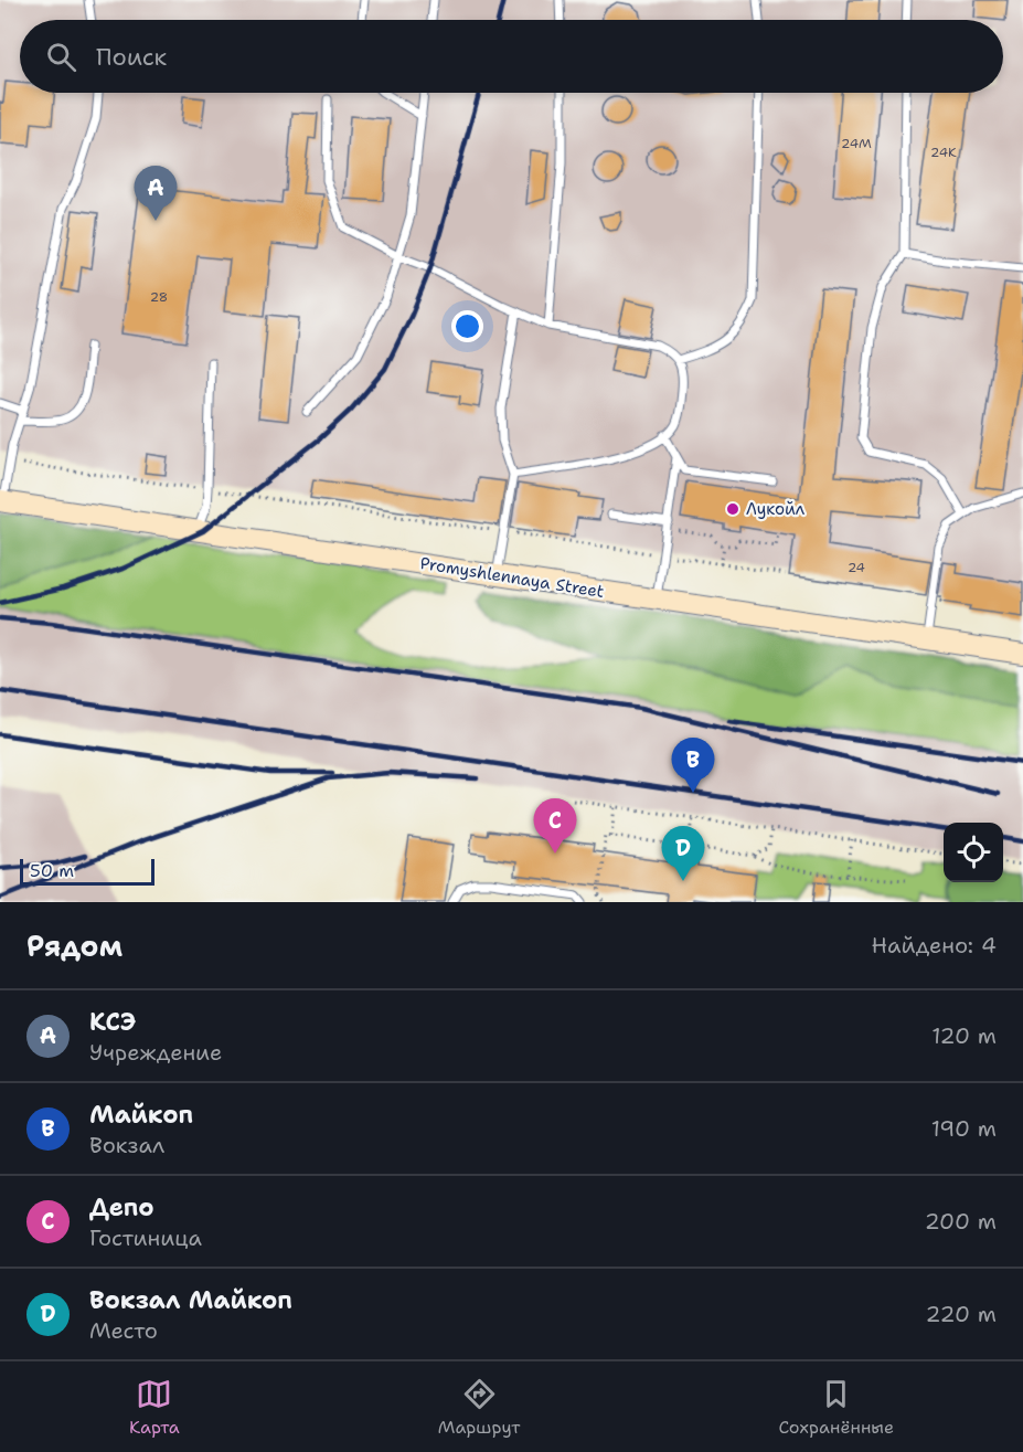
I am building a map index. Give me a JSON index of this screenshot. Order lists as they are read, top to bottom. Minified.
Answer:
{"streets":{"main road":["Promyshlennaya Street"]},"places":["Лукойл"],"house_numbers":["24М","24К","28","24"],"scale_bar":"50 m","page":{"search":"Поиск","pins":["A","B","C","D"],"scale":"50 m","heading":["Рядом","Найдено: 4"],"list":[{"mark":"A","name":"КСЭ","note":"Учреждение","value":"120 m"},{"mark":"B","name":"Майкоп","note":"Вокзал","value":"190 m"},{"mark":"C","name":"Депо","note":"Гостиница","value":"200 m"},{"mark":"D","name":"Вокзал Майкоп","note":"Место","value":"220 m"}],"nav":["Карта","Маршрут","Сохранённые"]}}
